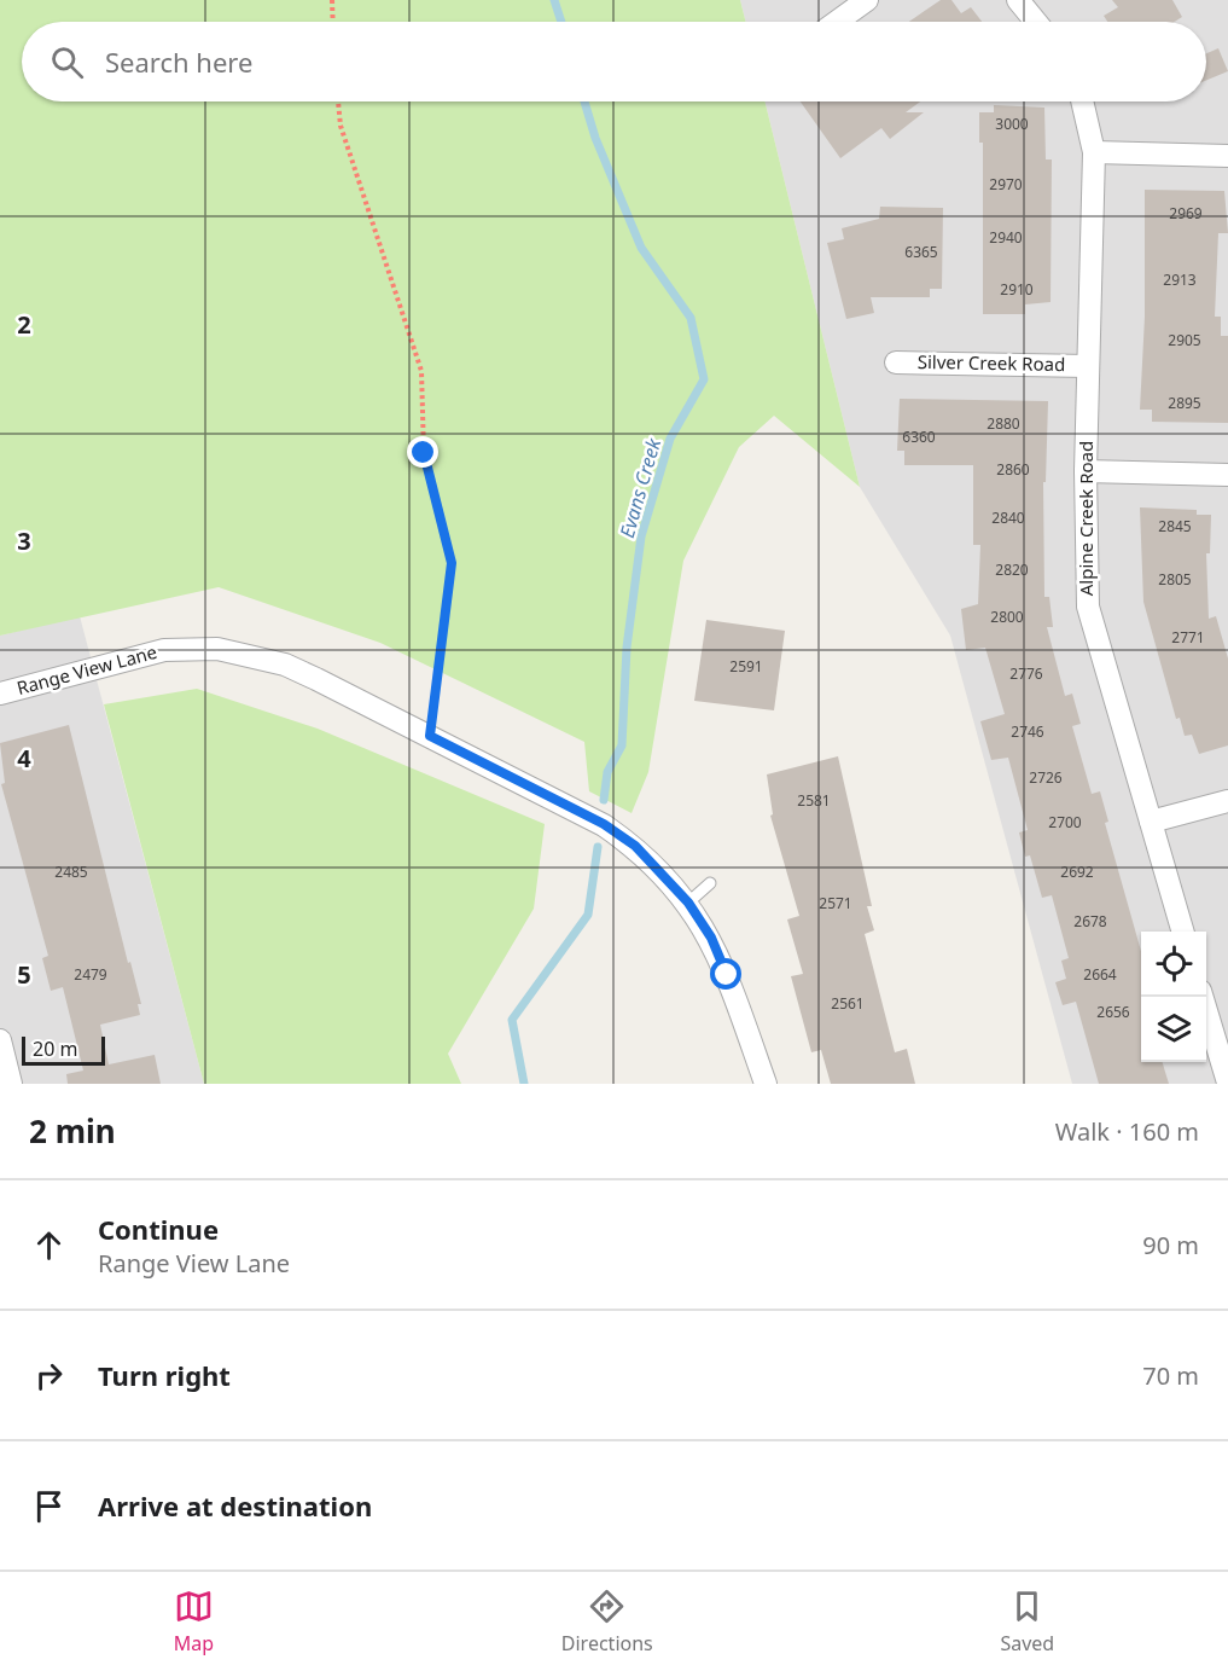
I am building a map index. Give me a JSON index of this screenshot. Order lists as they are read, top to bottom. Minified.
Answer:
{"streets":{"street":["Silver Creek Road","Alpine Creek Road","Range View Lane"]},"crossings":[["Silver Creek Road","Alpine Creek Road"]],"water":["Evans Creek"],"house_numbers":["3000","2970","2969","2940","6365","2913","2910","2905","2895","2880","6360","2860","2840","2845","2820","2805","2800","2771","2591","2776","2746","2726","2581","2700","2485","2692","2571","2678","2479","2664","2561","2656"],"scale_bar":"20 m","page":{"search":"Search here","scale":"20 m","heading":["2 min","Walk · 160 m"],"list":[["Continue","Range View Lane","90 m"],["Turn right","70 m"],"Arrive at destination"],"nav":["Map","Directions","Saved"]},"grid":{"rows":["2","3","4","5"]}}
